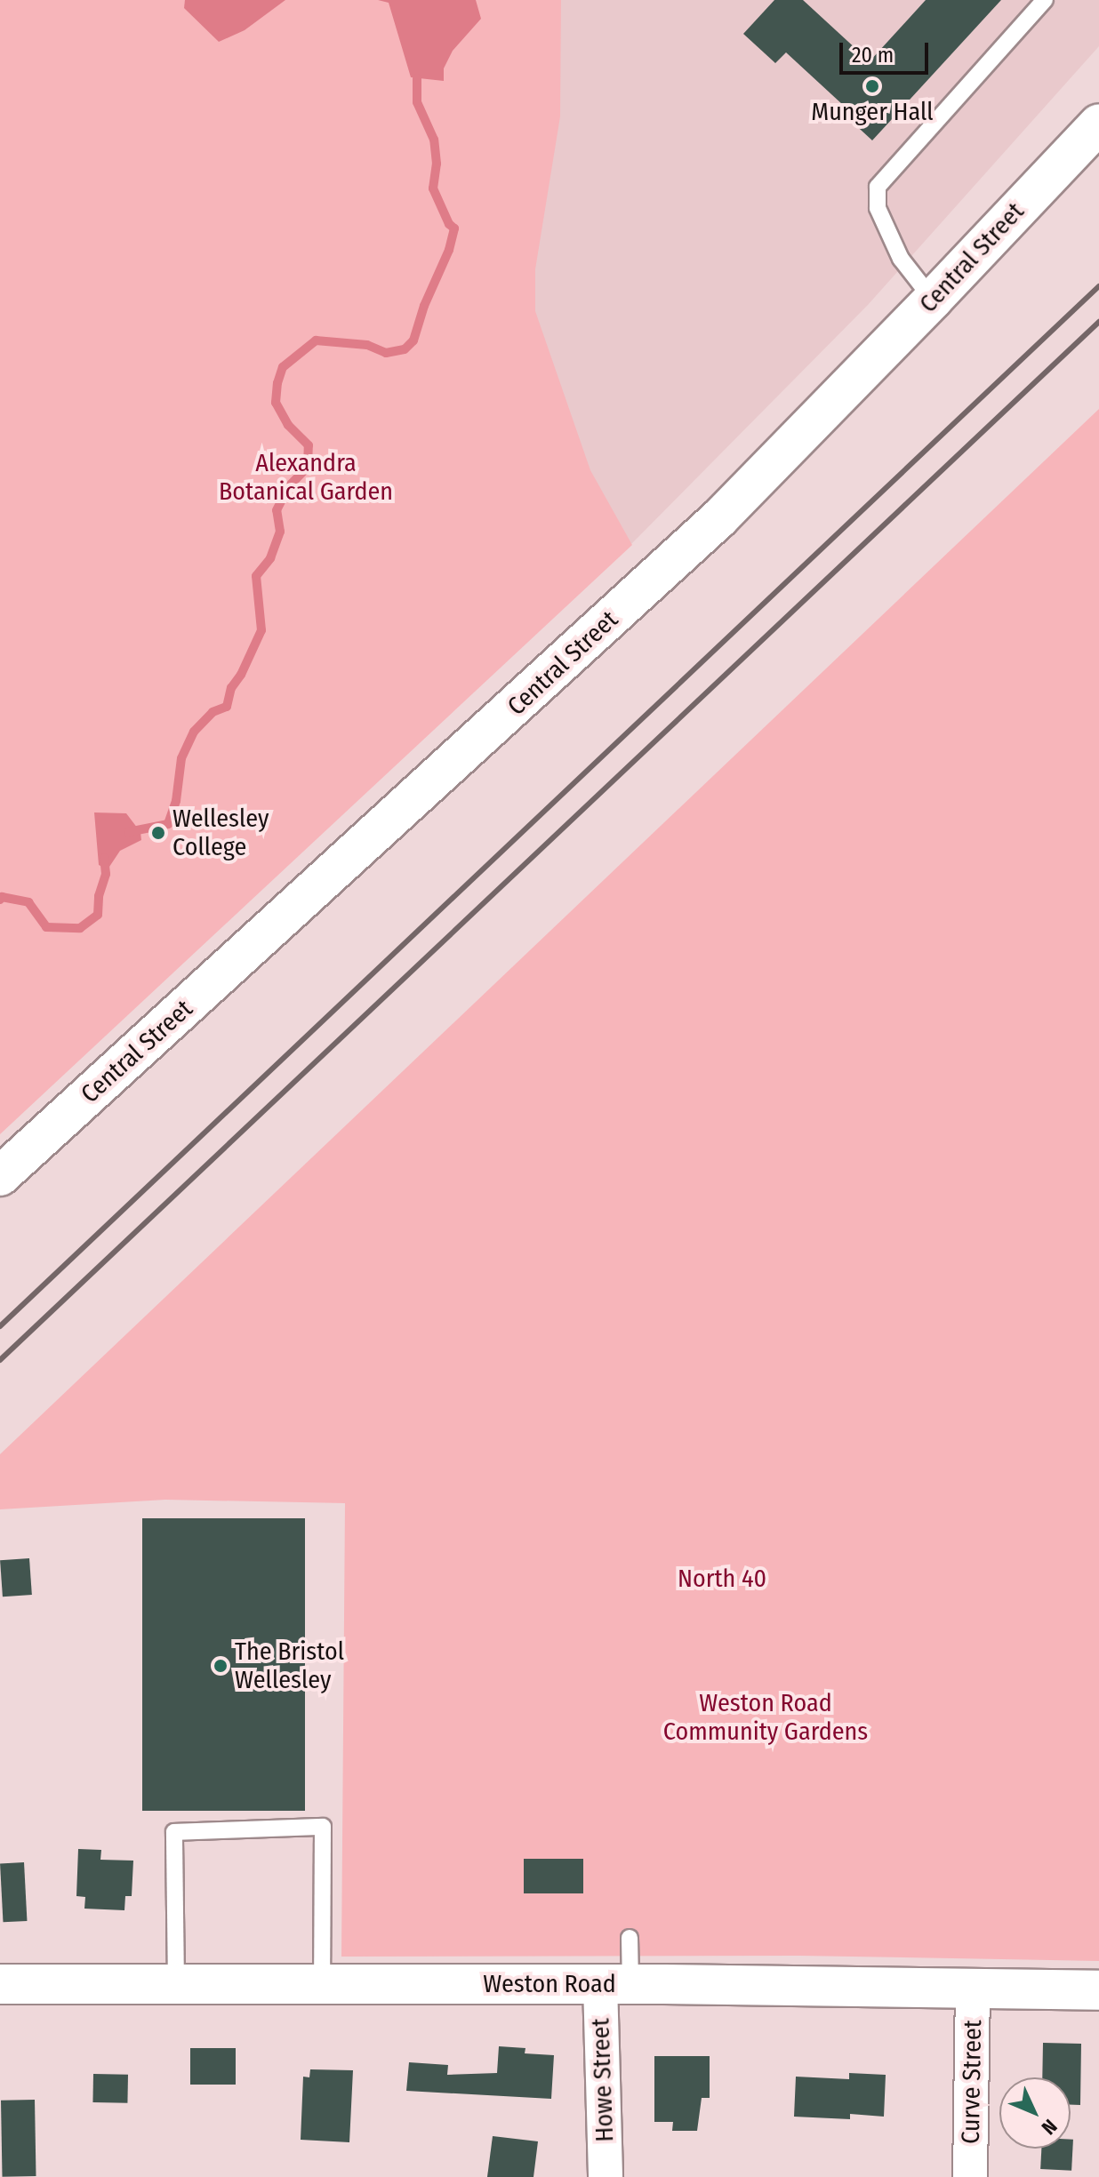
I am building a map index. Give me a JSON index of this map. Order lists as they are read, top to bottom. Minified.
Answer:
{"streets":{"main road":["Central Street","Weston Road"],"street":["Howe Street","Curve Street"]},"crossings":[["Weston Road","Howe Street"],["Weston Road","Curve Street"]],"parks":["Alexandra Botanical Garden","North 40","Weston Road Community Gardens"],"places":["Munger Hall","Wellesley College","The Bristol Wellesley"],"scale_bar":"20 m","north":"bottom right"}
